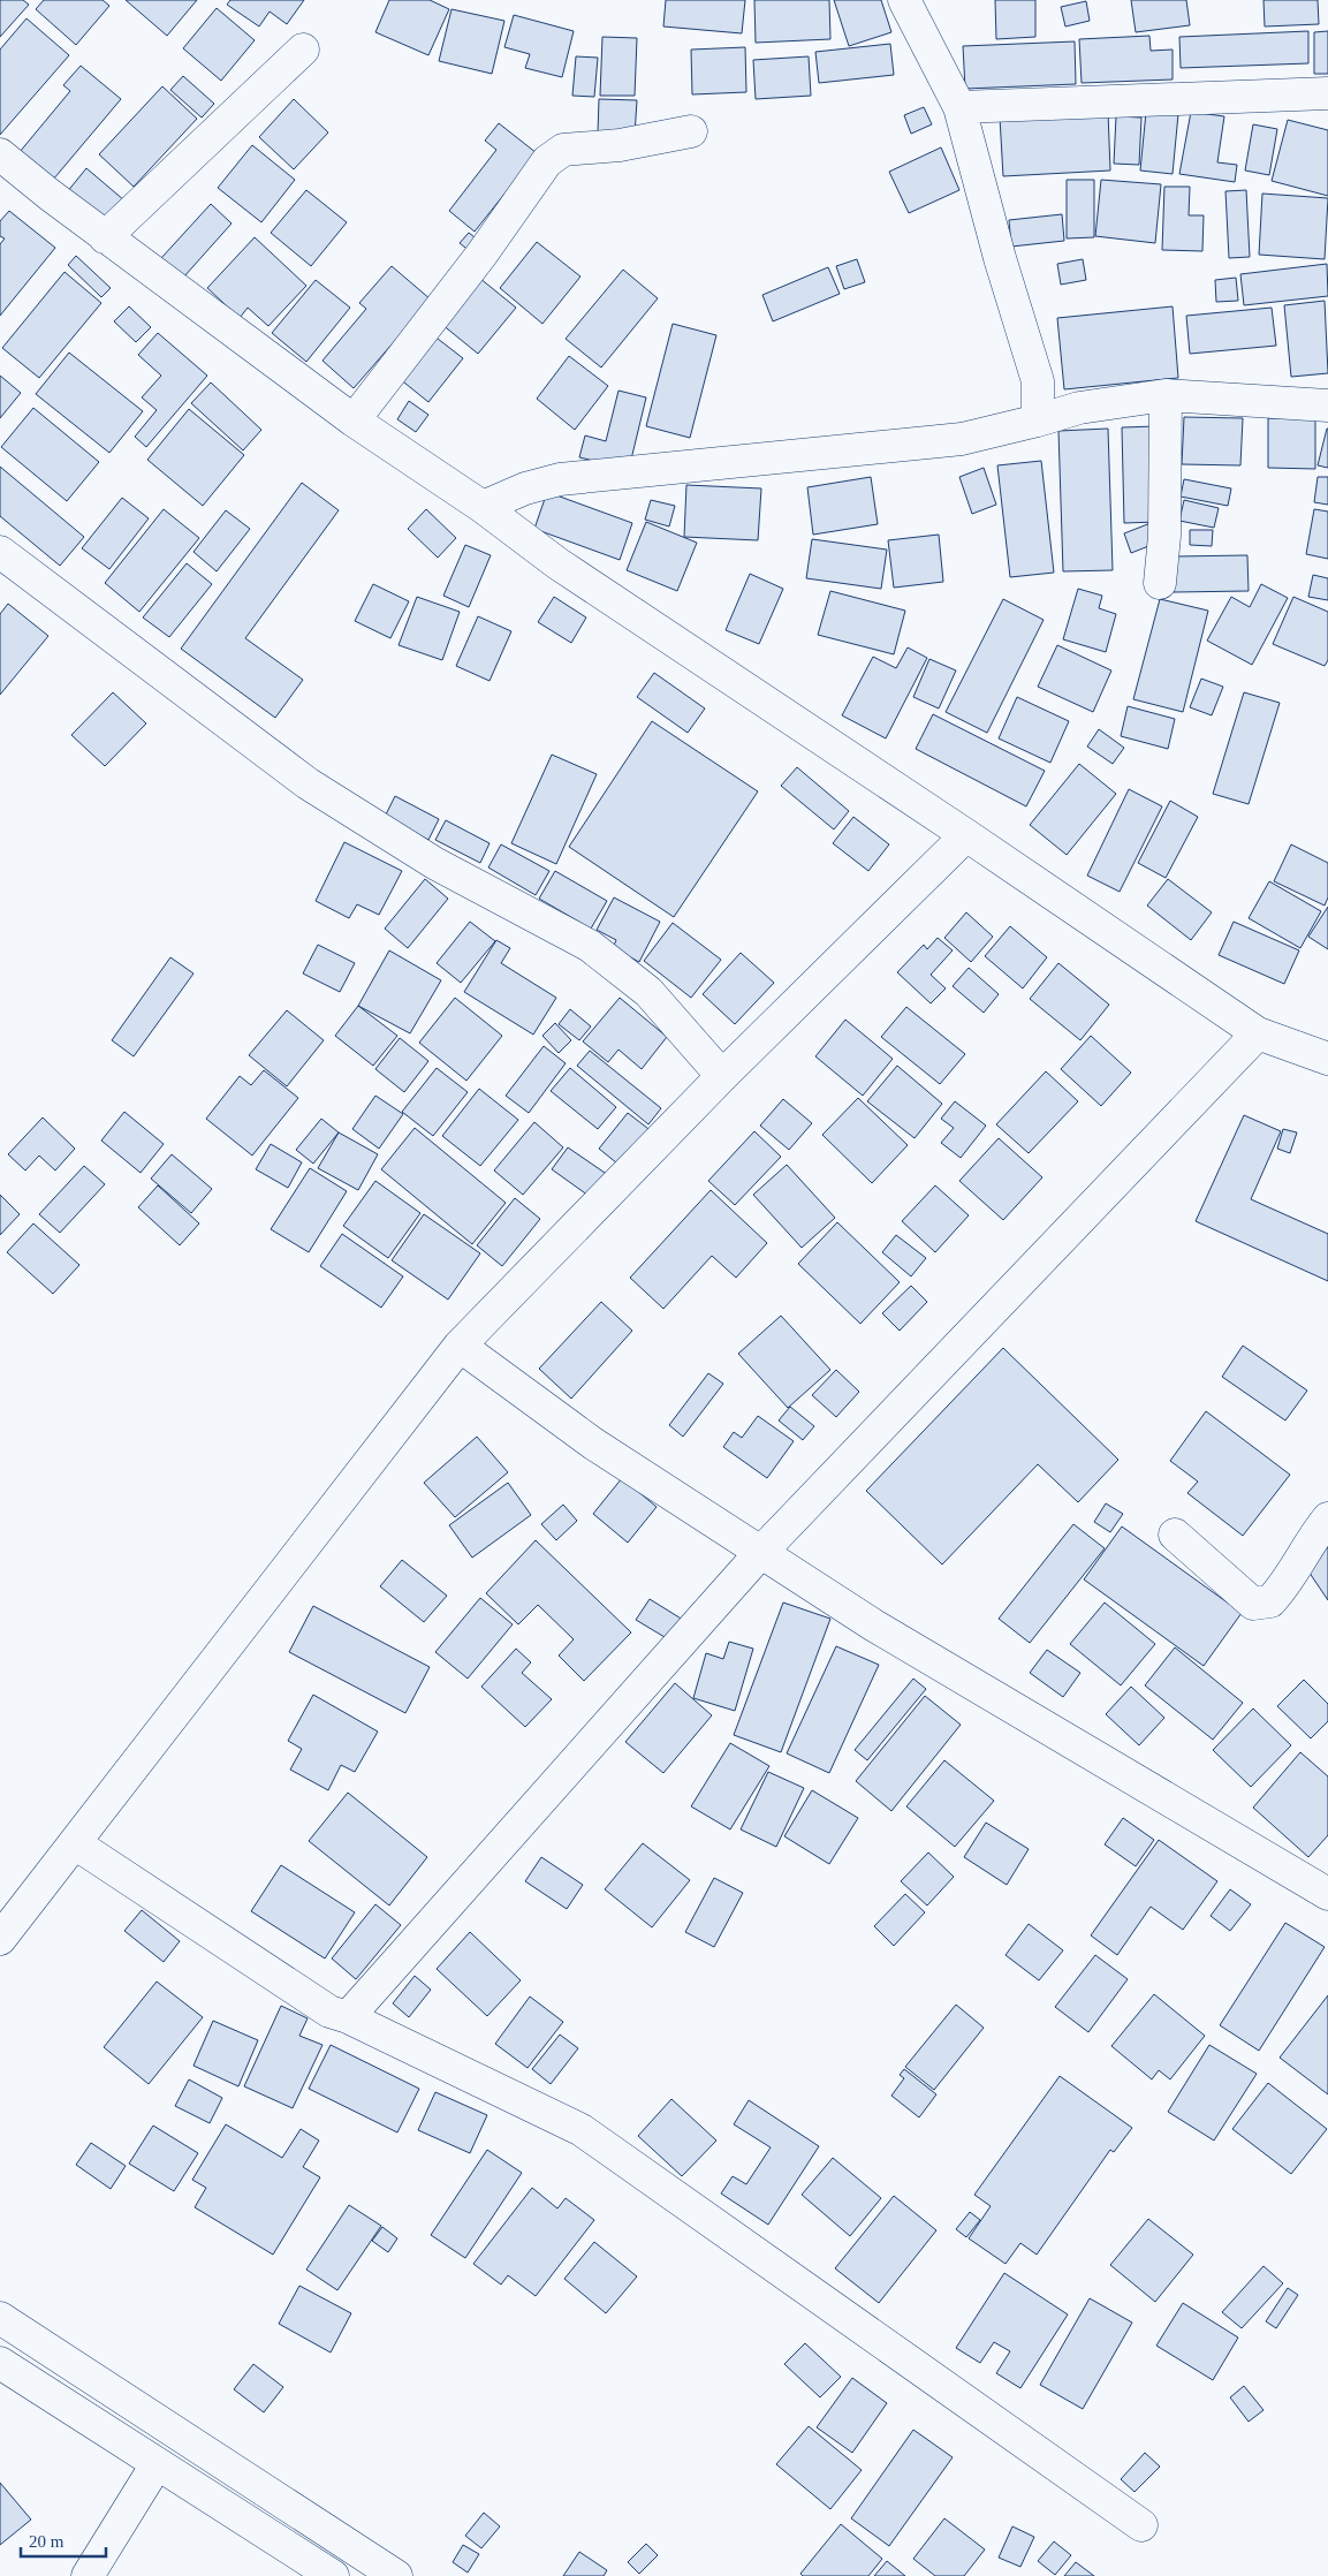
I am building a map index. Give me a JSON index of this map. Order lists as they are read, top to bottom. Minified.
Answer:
{"scale_bar":"20 m"}
